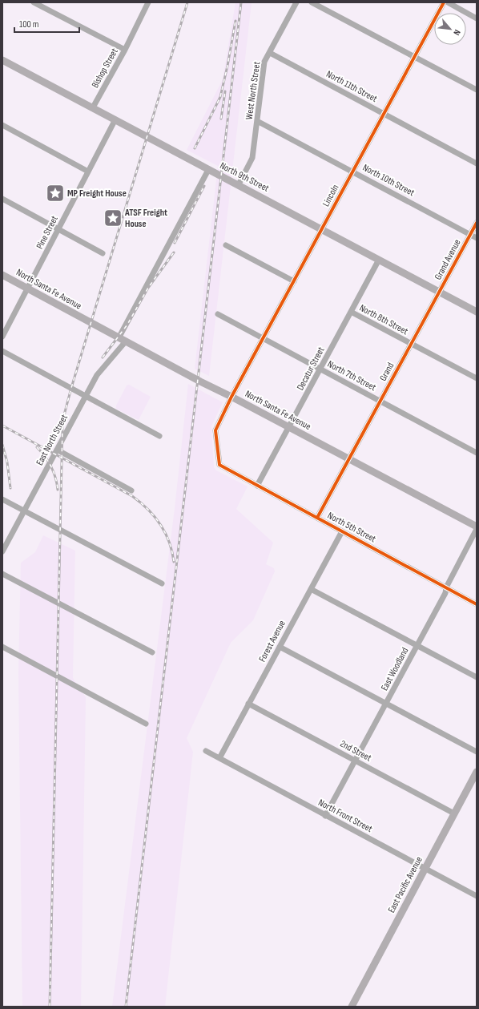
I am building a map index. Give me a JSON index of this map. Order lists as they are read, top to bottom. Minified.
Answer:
{"streets":{"main road":["North 9th Street","North Santa Fe Avenue","East Pacific Avenue"],"street":["Bishop Street","North 11th Street","West North Street","North 10th Street","Lincoln","Pine Street","Grand Avenue","North 8th Street","Decatur Street","Grand","North 7th Street","East North Street","North 5th Street","Forest Avenue","East Woodland","2nd Street","North Front Street"]},"crossings":[["Bishop Street","North 9th Street"],["North 11th Street","West North Street"],["North 11th Street","Lincoln"],["West North Street","North 9th Street"],["West North Street","North 10th Street"],["North 9th Street","Lincoln"],["North 9th Street","Pine Street"],["North 9th Street","Grand Avenue"],["North 9th Street","Decatur Street"],["North 9th Street","Grand"],["North 10th Street","Lincoln"],["North 10th Street","Grand Avenue"],["Lincoln","North Santa Fe Avenue"],["Lincoln","North 7th Street"],["Lincoln","North 5th Street"],["Pine Street","North Santa Fe Avenue"],["Grand Avenue","Grand"],["North Santa Fe Avenue","Decatur Street"],["North Santa Fe Avenue","Grand"],["North Santa Fe Avenue","East North Street"],["North Santa Fe Avenue","East Woodland"],["North 8th Street","Decatur Street"],["North 8th Street","Grand"],["Decatur Street","North 7th Street"],["Decatur Street","North 5th Street"],["Grand","North 7th Street"],["Grand","North 5th Street"],["North 5th Street","Forest Avenue"],["North 5th Street","East Woodland"],["Forest Avenue","2nd Street"],["Forest Avenue","North Front Street"],["East Woodland","2nd Street"],["East Woodland","North Front Street"],["2nd Street","East Pacific Avenue"],["North Front Street","East Pacific Avenue"]],"places":{"place":["MP Freight House","ATSF Freight House"]},"scale_bar":"100 m","north":"bottom right"}
